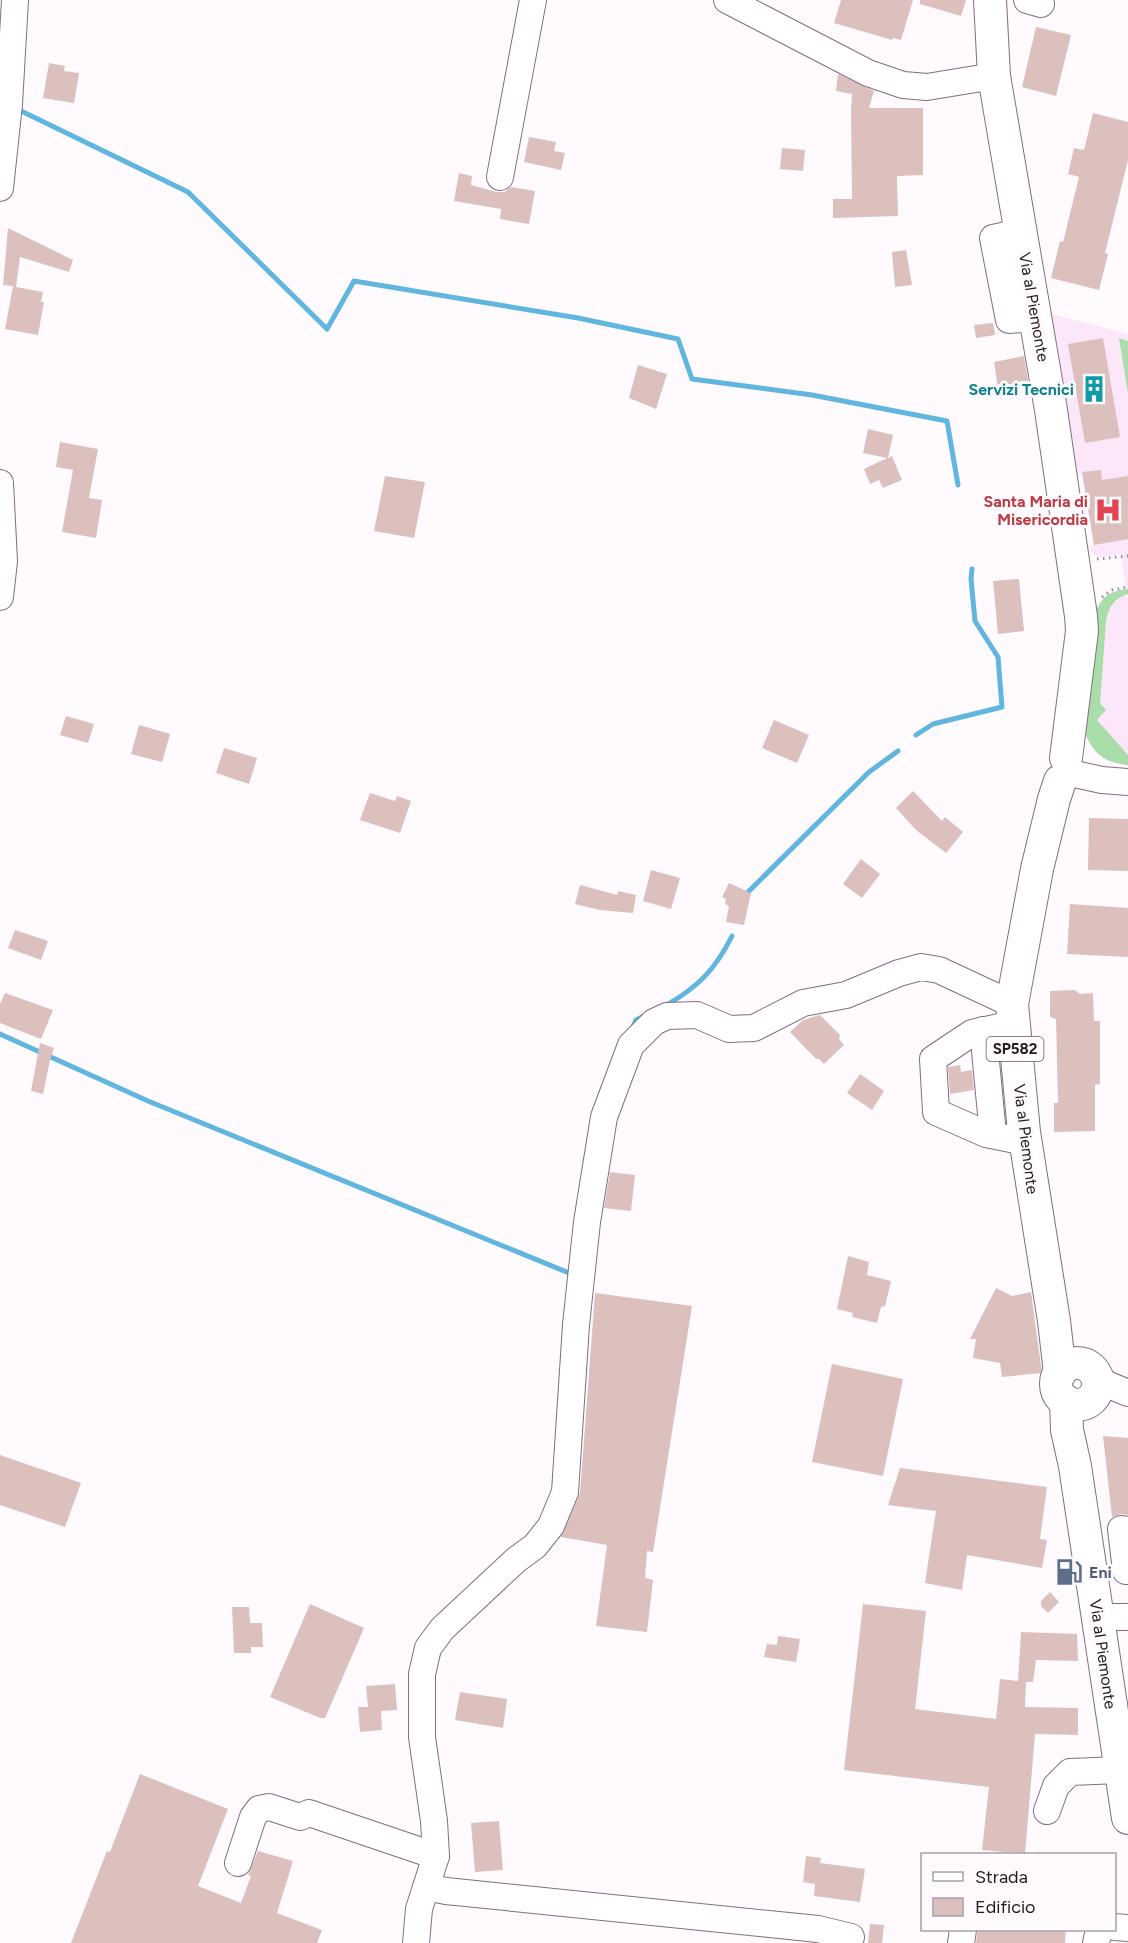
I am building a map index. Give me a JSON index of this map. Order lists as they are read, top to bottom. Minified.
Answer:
{"streets":{"main road":["Via al Piemonte","SP582"]},"places":{"building":["Servizi Tecnici"],"hospital":["Santa Maria di Misericordia"],"fuel station":["Eni"]},"legend":["Strada","Edificio"]}
